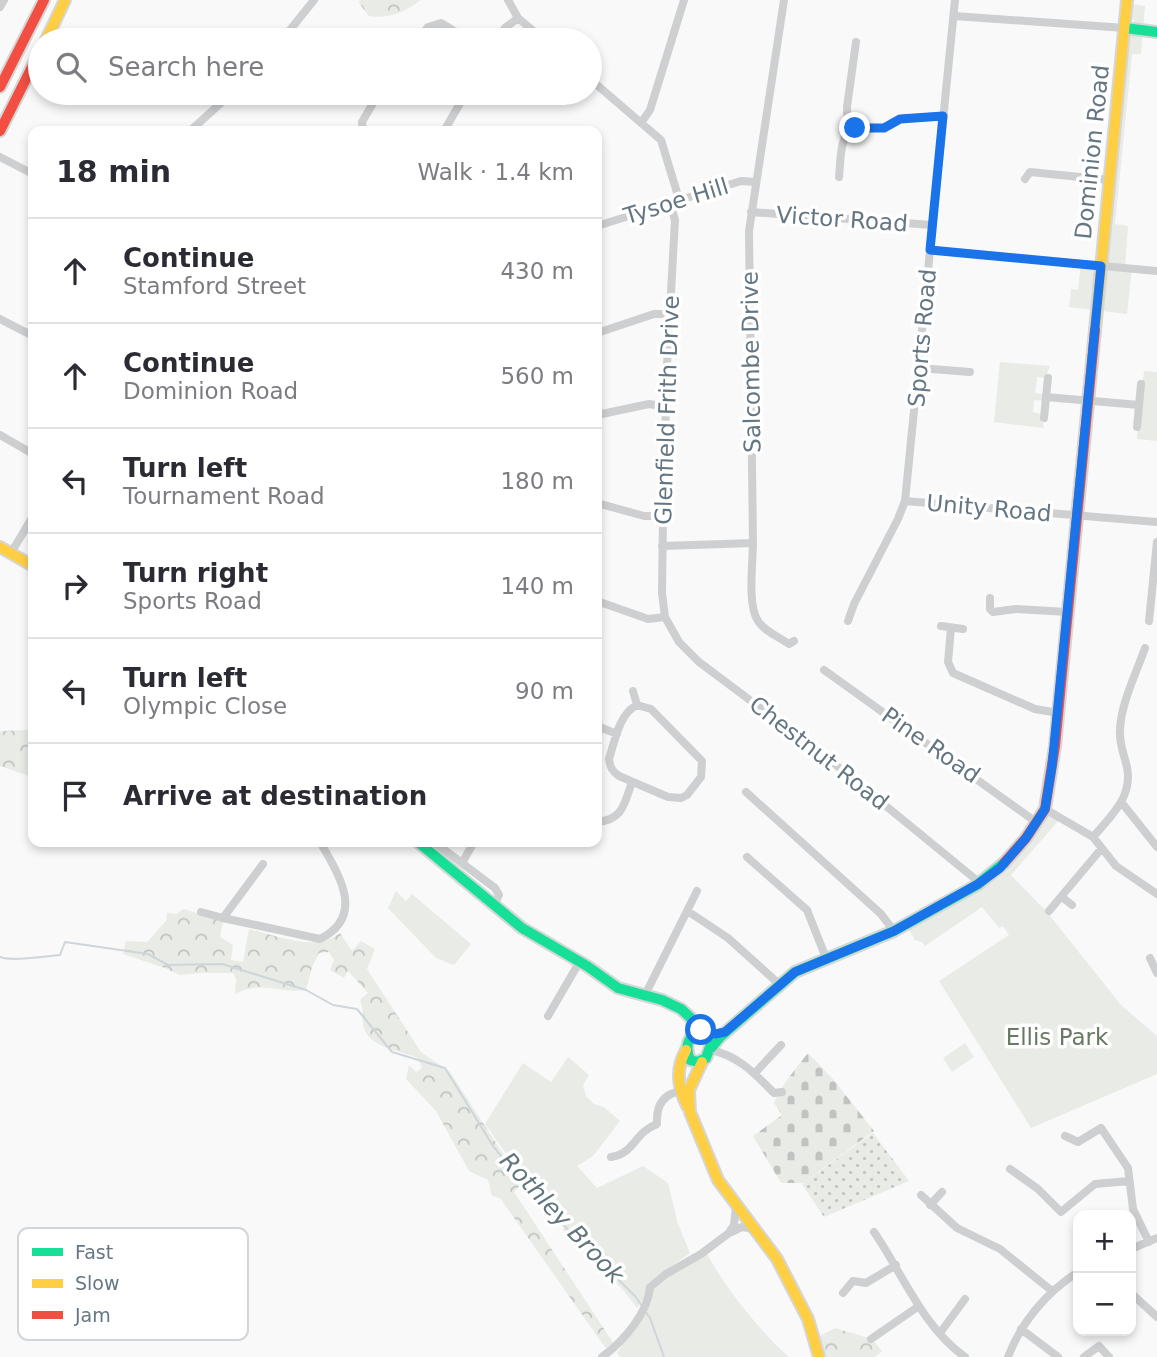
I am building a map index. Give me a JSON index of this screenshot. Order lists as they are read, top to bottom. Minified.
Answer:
{"streets":{"main road":["Dominion Road"],"street":["Tysoe Hill","Victor Road","Sports Road","Salcombe Drive","Glenfield Frith Drive","Unity Road","Pine Road","Chestnut Road"]},"crossings":[["Dominion Road","Unity Road"],["Tysoe Hill","Salcombe Drive"],["Tysoe Hill","Glenfield Frith Drive"],["Victor Road","Sports Road"],["Victor Road","Salcombe Drive"],["Sports Road","Unity Road"],["Glenfield Frith Drive","Chestnut Road"]],"water":["Rothley Brook"],"parks":["Ellis Park"],"legend":["Fast","Slow","Jam"],"page":{"search":"Search here","heading":["18 min","Walk · 1.4 km"],"list":[["Continue","Stamford Street","430 m"],["Continue","Dominion Road","560 m"],["Turn left","Tournament Road","180 m"],["Turn right","Sports Road","140 m"],["Turn left","Olympic Close","90 m"],"Arrive at destination"],"map_buttons":["+","−"]}}
